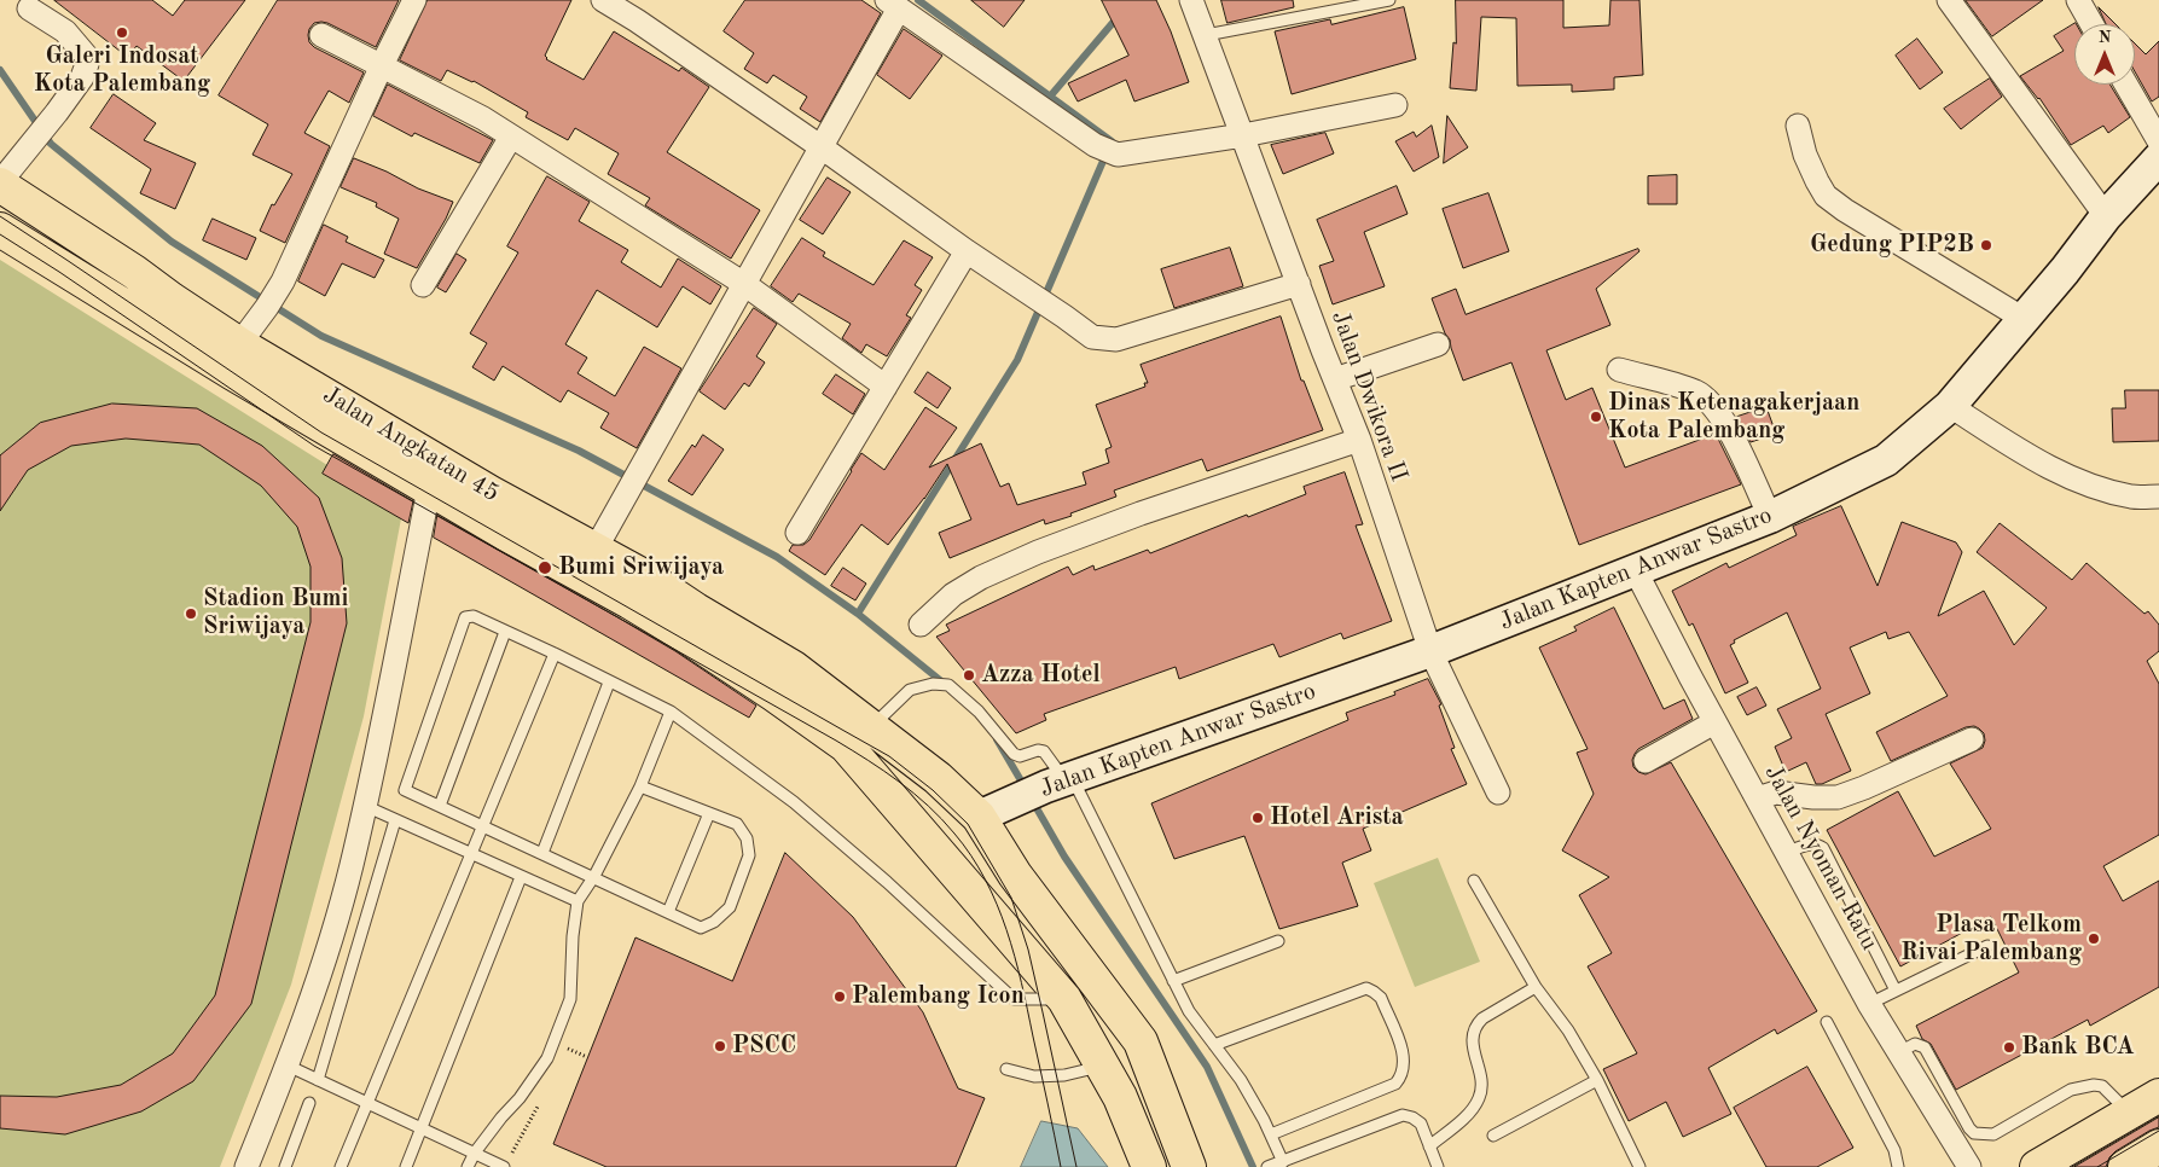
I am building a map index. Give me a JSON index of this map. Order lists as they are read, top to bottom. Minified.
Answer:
{"streets":{"main road":["Jalan Angkatan 45"],"street":["Jalan Dwikora II","Jalan Kapten Anwar Sastro","Jalan Nyoman Ratu"]},"crossings":[["Jalan Dwikora II","Jalan Kapten Anwar Sastro"],["Jalan Angkatan 45","Jalan Kapten Anwar Sastro"],["Jalan Kapten Anwar Sastro","Jalan Nyoman Ratu"]],"places":["Galeri Indosat Kota Palembang","Gedung PIP2B","Dinas Ketenagakerjaan Kota Palembang","Bumi Sriwijaya","Stadion Bumi Sriwijaya","Azza Hotel","Hotel Arista","Plasa Telkom Rivai Palembang","Palembang Icon","PSCC","Bank BCA"],"north":"top"}
